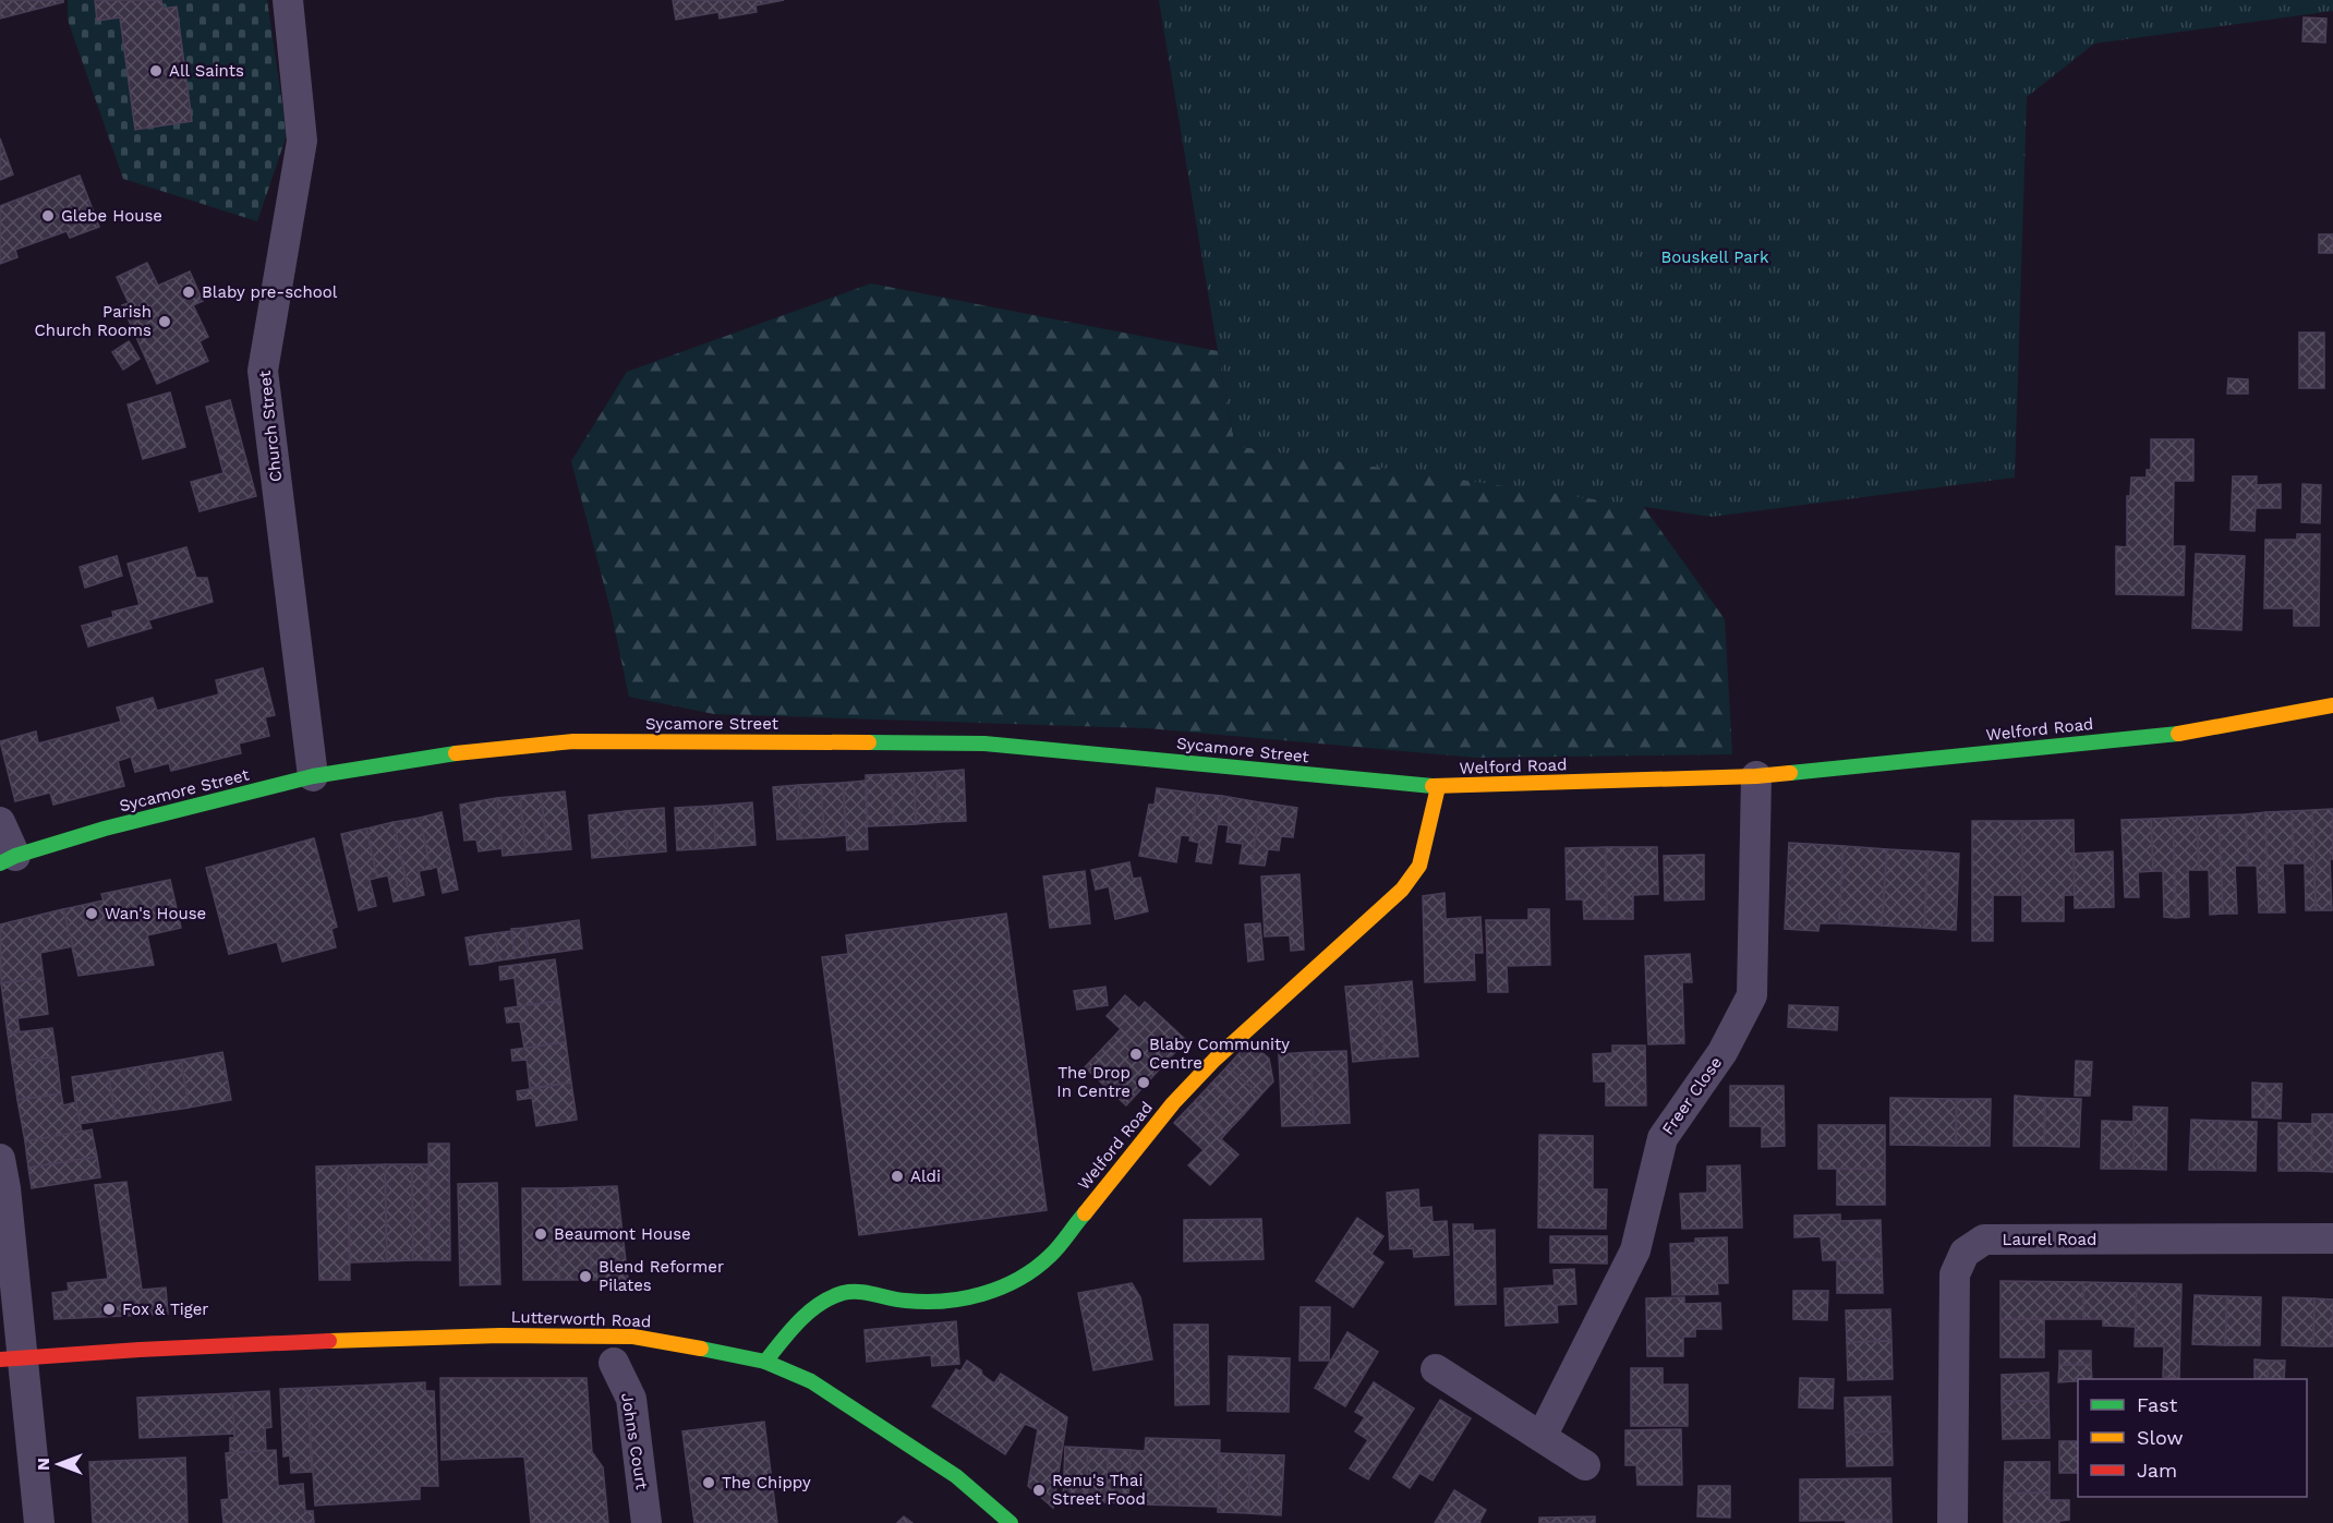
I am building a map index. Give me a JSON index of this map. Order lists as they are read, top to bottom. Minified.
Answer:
{"streets":{"street":["Church Street","Sycamore Street","Welford Road","Freer Close","Laurel Road","Lutterworth Road","Johns Court"]},"crossings":[["Church Street","Sycamore Street"],["Sycamore Street","Welford Road"],["Welford Road","Freer Close"],["Welford Road","Lutterworth Road"]],"parks":["Bouskell Park"],"places":["All Saints","Glebe House","Blaby pre-school","Parish Church Rooms","Wan's House","Blaby Community Centre","The Drop In Centre","Aldi","Beaumont House","Blend Reformer Pilates","Fox & Tiger","The Chippy","Renu's Thai Street Food"],"legend":["Fast","Slow","Jam"],"north":"left"}
